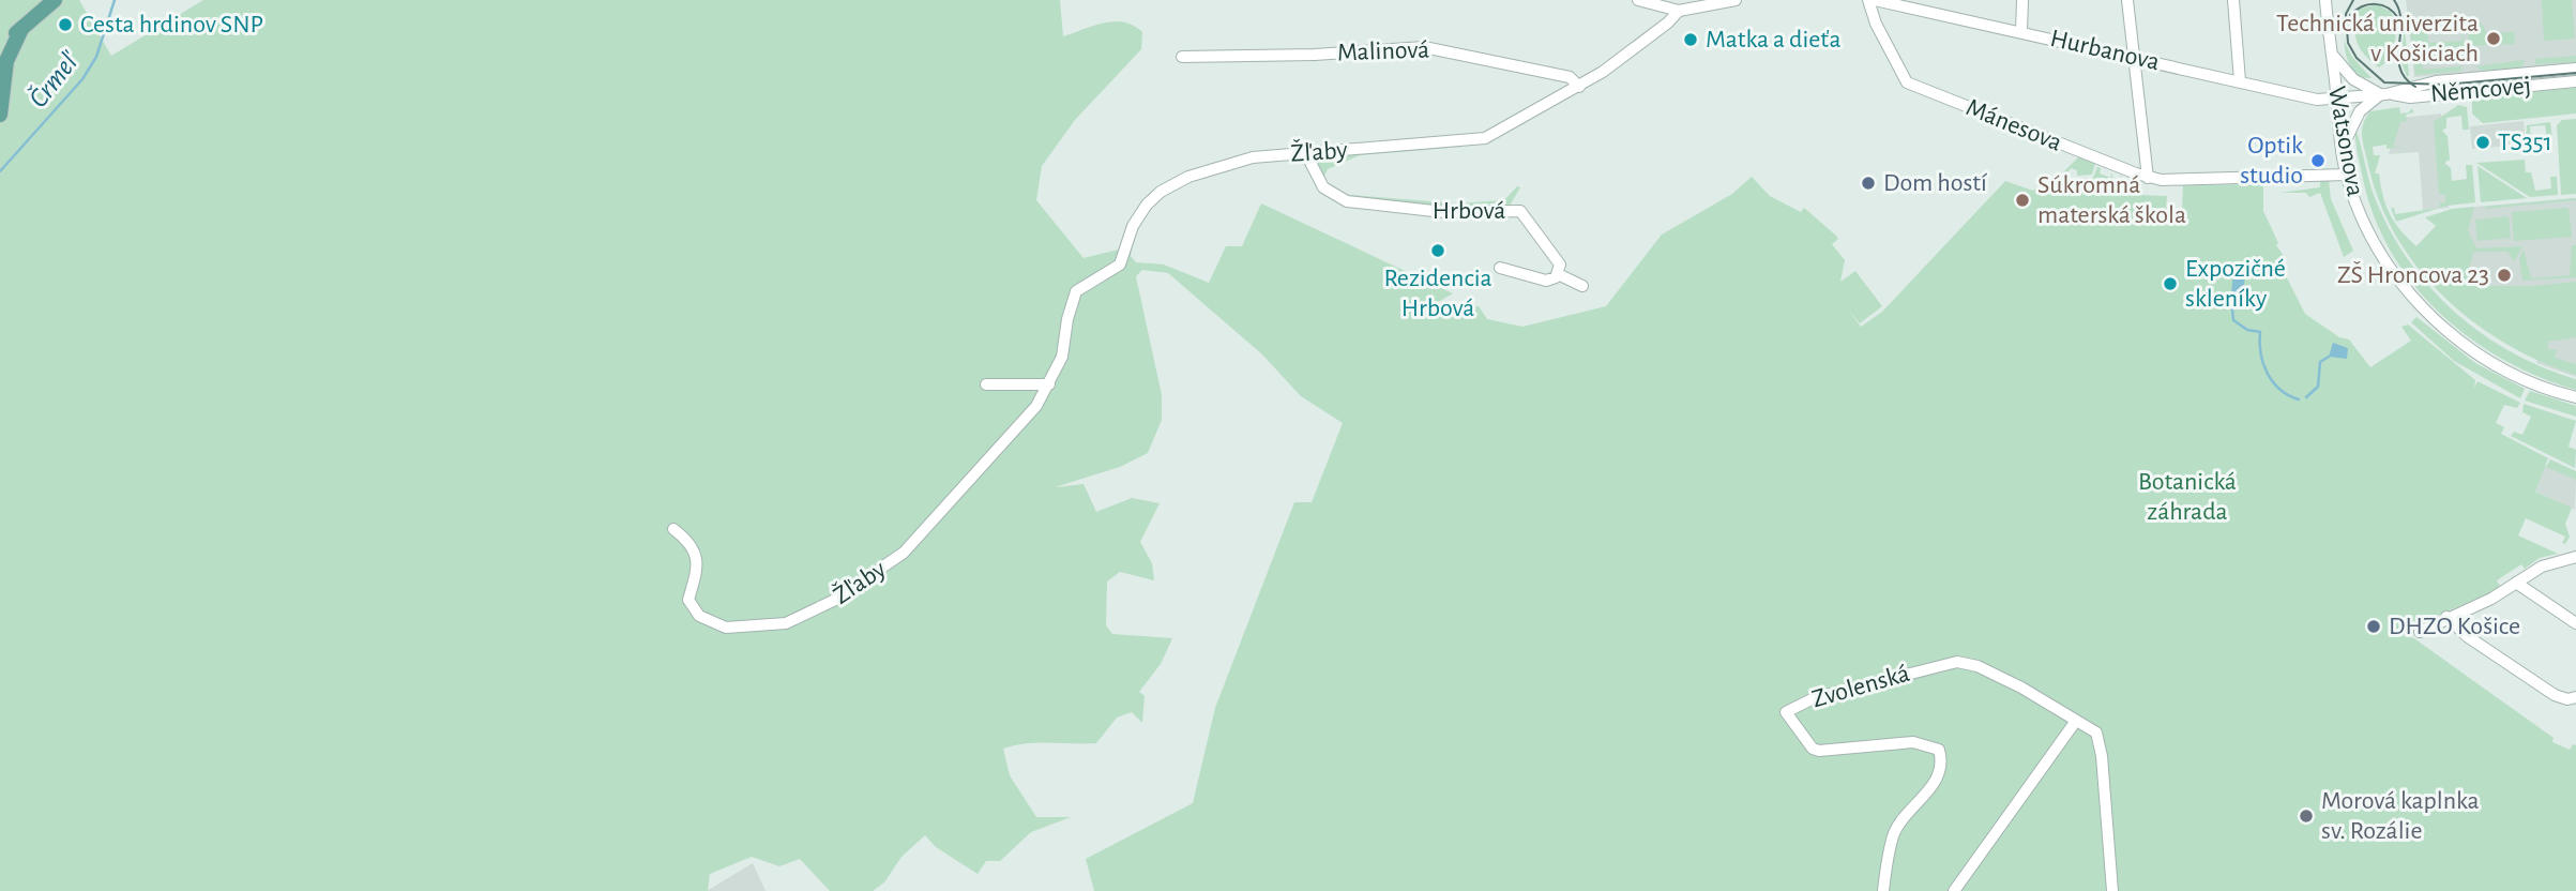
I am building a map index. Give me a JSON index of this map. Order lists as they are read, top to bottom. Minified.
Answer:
{"streets":{"street":["Hurbanova","Malinová","Němcovej","Mánesova","Watsonova","Žľaby","Hrbová","Zvolenská"]},"crossings":[["Hurbanova","Němcovej"],["Hurbanova","Watsonova"],["Malinová","Žľaby"],["Němcovej","Watsonova"],["Mánesova","Watsonova"],["Žľaby","Hrbová"]],"water":["Črmeľ"],"parks":["Botanická záhrada"],"places":["Cesta hrdinov SNP","Technická univerzita v Košiciach","Matka a dieťa","TS351","Optik studio","Dom hostí","Súkromná materská škola","Rezidencia Hrbová","ZŠ Hroncova 23","Expozičné skleníky","DHZO Košice","Morová kaplnka sv. Rozálie"]}
